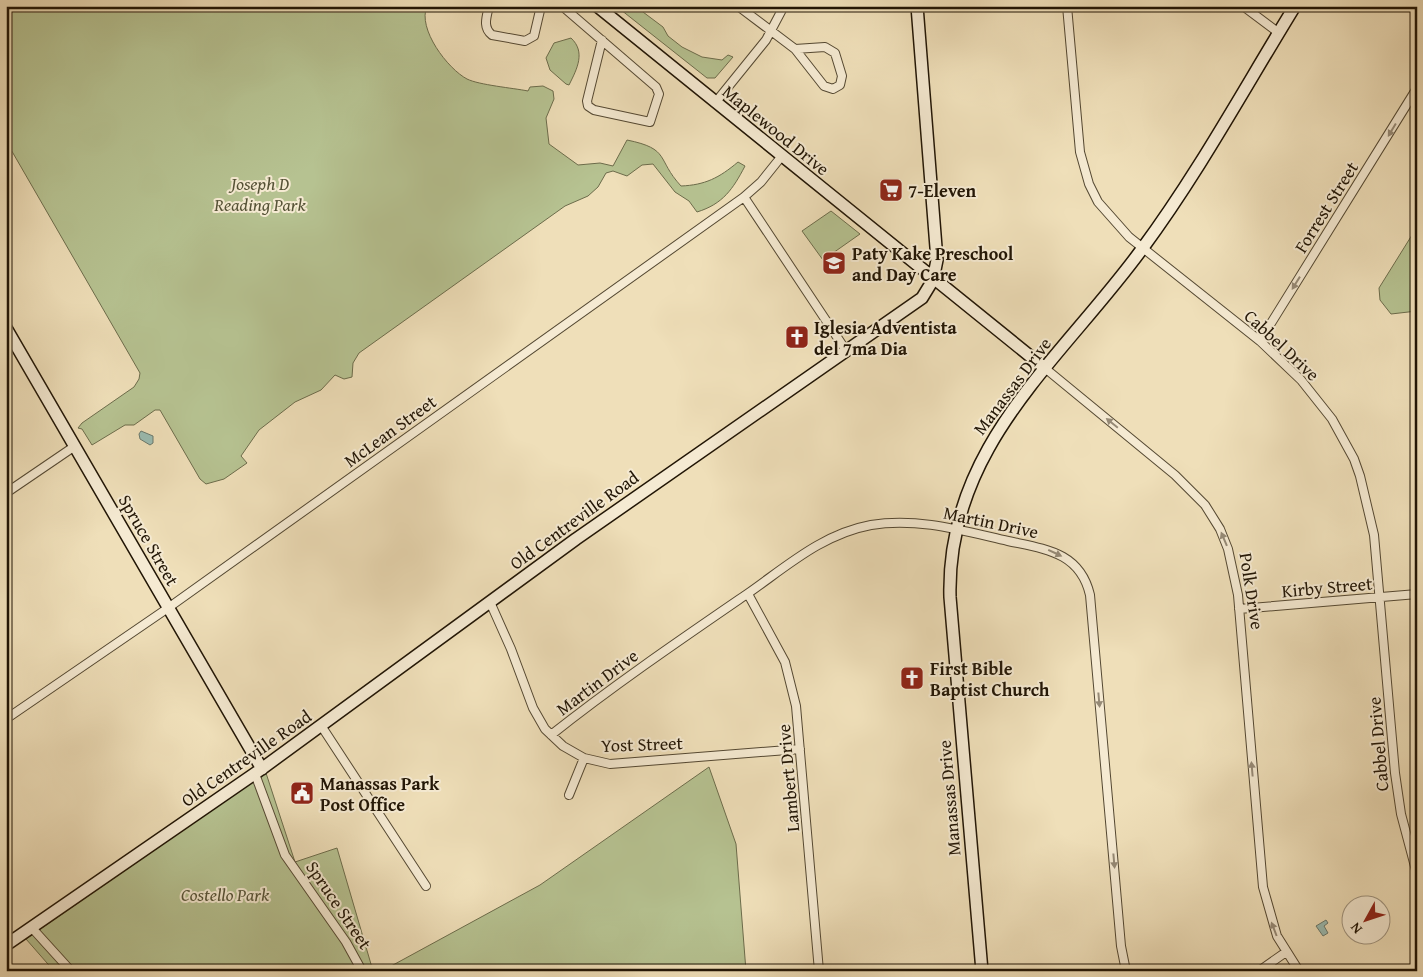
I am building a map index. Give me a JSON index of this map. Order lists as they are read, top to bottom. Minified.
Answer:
{"streets":{"main road":["Maplewood Drive","Manassas Drive","Old Centreville Road","Spruce Street","Polk Drive"],"street":["Forrest Street","Cabbel Drive","McLean Street","Martin Drive","Kirby Street","Yost Street","Lambert Drive"]},"crossings":[["Maplewood Drive","McLean Street"],["Maplewood Drive","Old Centreville Road"],["Maplewood Drive","Polk Drive"],["Forrest Street","Cabbel Drive"],["Cabbel Drive","Manassas Drive"],["Cabbel Drive","Kirby Street"],["Manassas Drive","Martin Drive"],["Manassas Drive","Polk Drive"],["McLean Street","Spruce Street"],["Old Centreville Road","Spruce Street"],["Old Centreville Road","Polk Drive"],["Old Centreville Road","Yost Street"],["Martin Drive","Yost Street"],["Martin Drive","Lambert Drive"],["Kirby Street","Polk Drive"],["Yost Street","Lambert Drive"]],"one_way":["Forrest Street","Martin Drive","Polk Drive"],"parks":["Joseph D Reading Park","Costello Park"],"places":{"supermarket":["7-Eleven"],"school or university":["Paty Kake Preschool and Day Care"],"church":["Iglesia Adventista del 7ma Dia","First Bible Baptist Church"],"public building":["Manassas Park Post Office"]},"north":"bottom left"}
